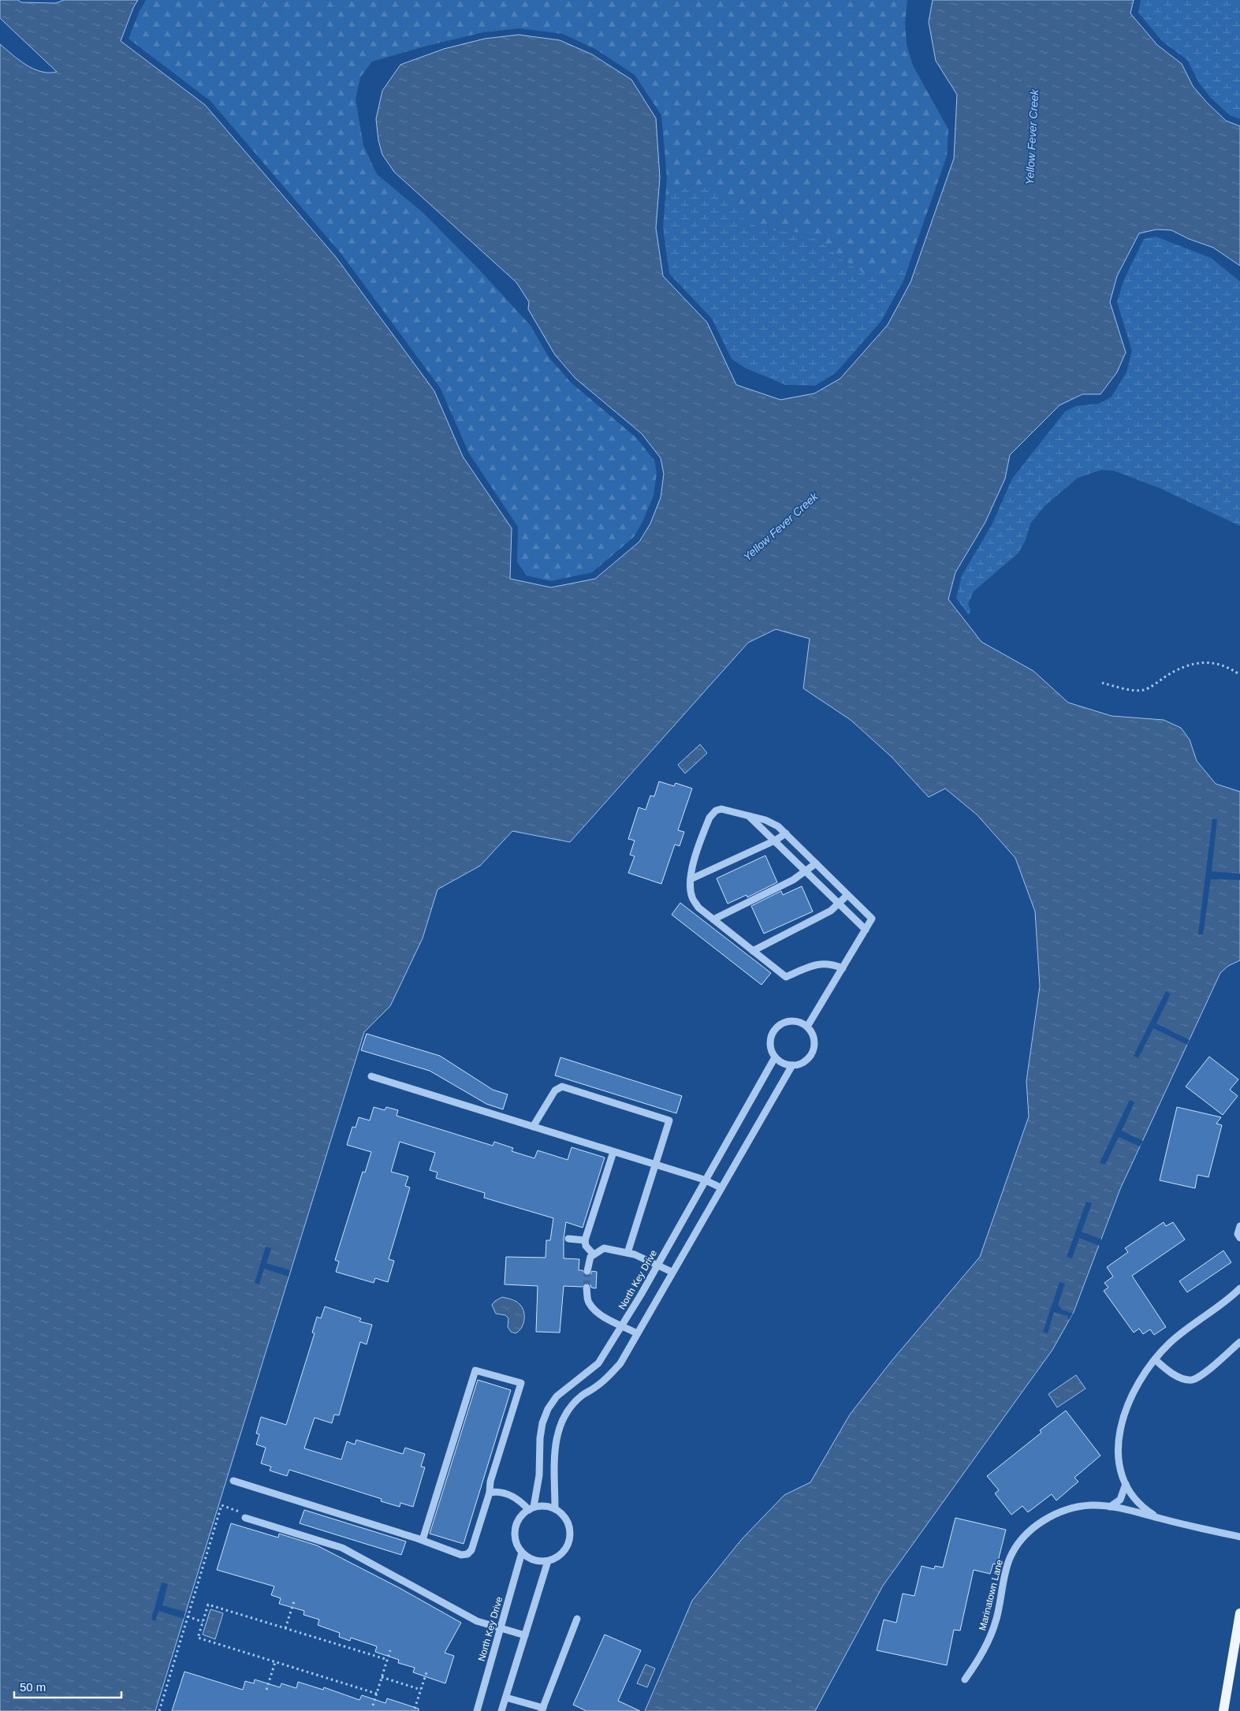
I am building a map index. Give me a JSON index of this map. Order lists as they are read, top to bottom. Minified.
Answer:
{"streets":{"street":["North Key Drive","Marinatown Lane"]},"water":["Yellow Fever Creek"],"scale_bar":"50 m"}
